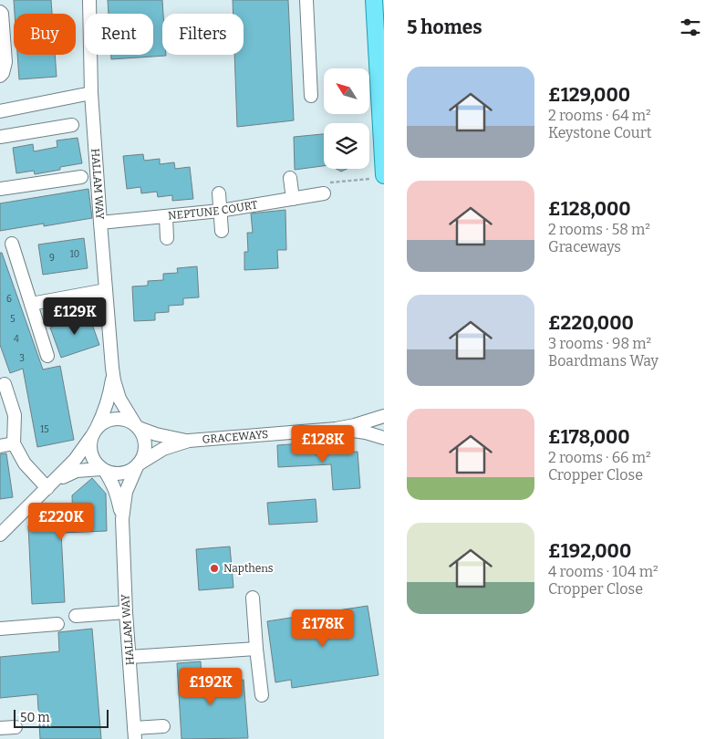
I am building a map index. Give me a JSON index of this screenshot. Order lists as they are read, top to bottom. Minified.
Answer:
{"streets":{"street":["HALLAM WAY","NEPTUNE COURT","GRACEWAYS"]},"crossings":[["HALLAM WAY","NEPTUNE COURT"],["HALLAM WAY","GRACEWAYS"]],"places":["Napthens"],"house_numbers":["10","9","6","5","4","3","15"],"scale_bar":"50 m","north":"top left","page":{"heading":"5 homes","chip":["Buy","Rent","Filters"],"list":[{"name":"£129,000","note":"2 rooms · 64 m² · Keystone Court"},{"name":"£128,000","note":"2 rooms · 58 m² · Graceways"},{"name":"£220,000","note":"3 rooms · 98 m² · Boardmans Way"},{"name":"£178,000","note":"2 rooms · 66 m² · Cropper Close"},{"name":"£192,000","note":"4 rooms · 104 m² · Cropper Close"}],"price":["£129K","£128K","£220K","£178K","£192K"],"scale":"50 m"}}
